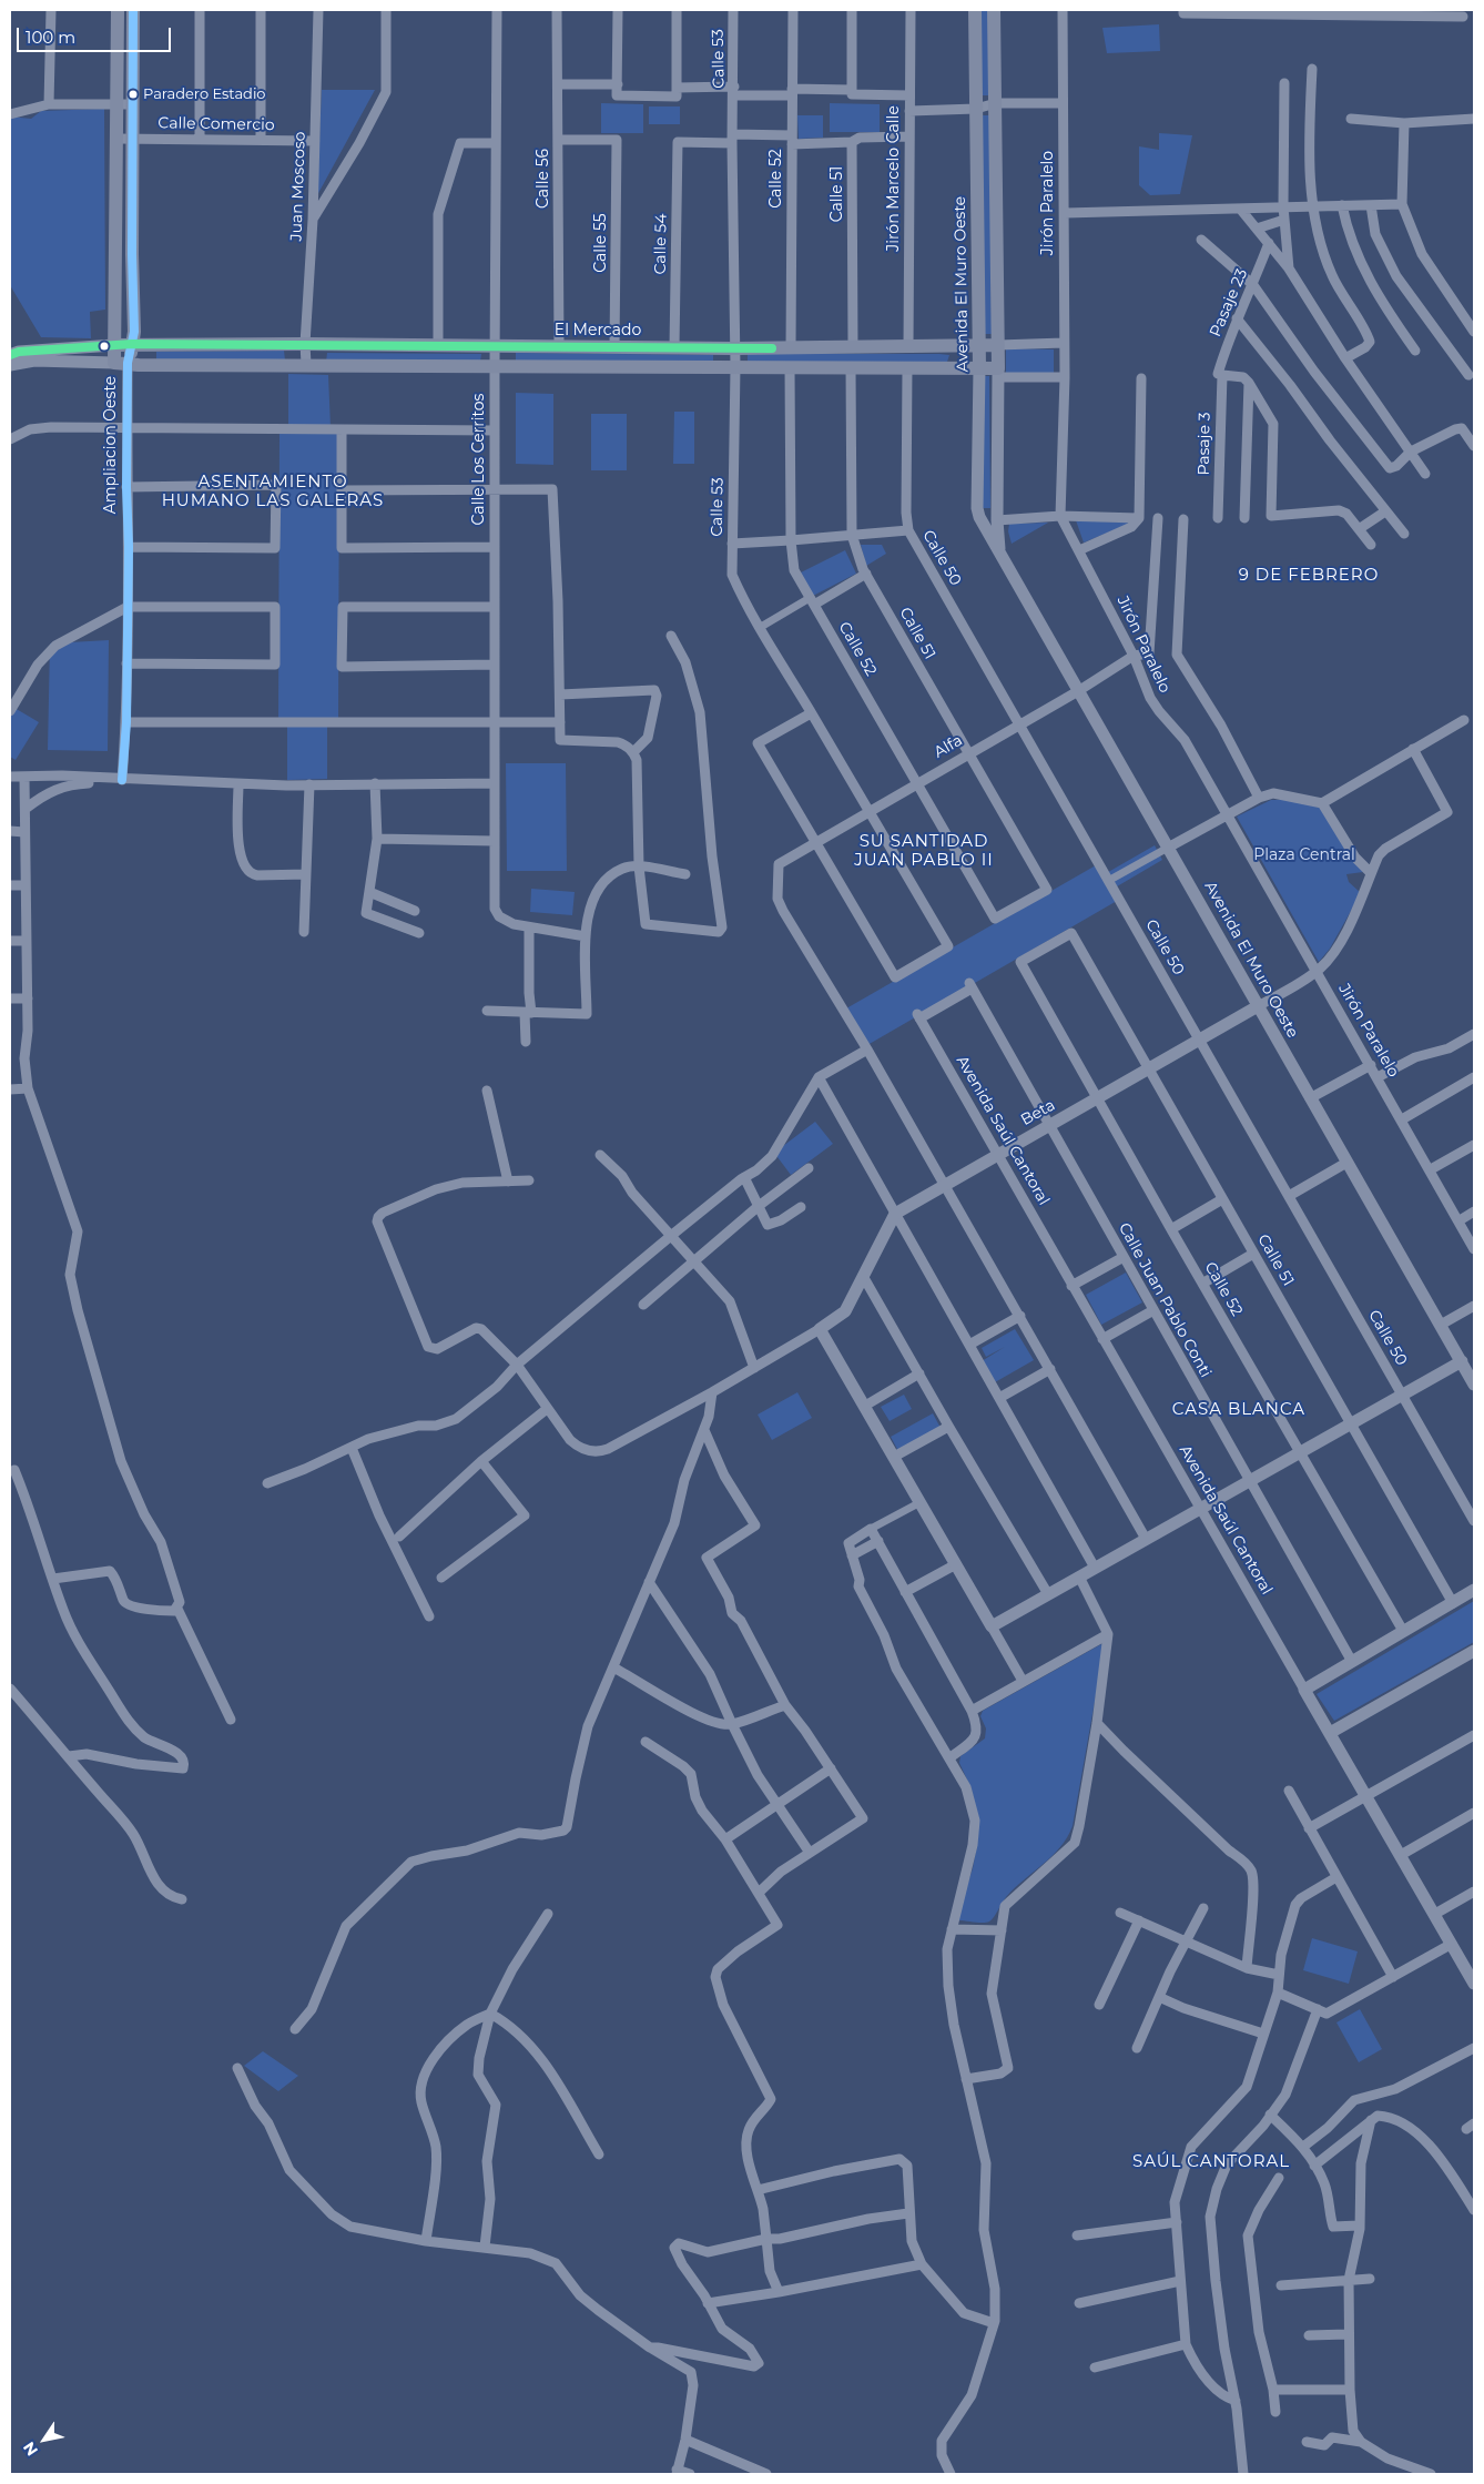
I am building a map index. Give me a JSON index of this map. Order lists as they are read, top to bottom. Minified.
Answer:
{"streets":{"main road":["Avenida El Muro Oeste","El Mercado","Ampliacion Oeste"],"street":["Calle 53","Calle Comercio","Calle 56","Calle 52","Jirón Marcelo Calle","Juan Moscoso","Calle 51","Jirón Paralelo","Calle 55","Calle 54","Pasaje 23","Pasaje 3","Calle Los Cerritos","Calle 50","Alfa","Beta","Avenida Saúl Cantoral","Calle Juan Pablo Conti"]},"crossings":[["Calle 53","Calle 54"],["Calle 53","El Mercado"],["Calle 53","Alfa"],["Calle Comercio","Juan Moscoso"],["Calle Comercio","Ampliacion Oeste"],["Calle 56","Calle 55"],["Calle 56","El Mercado"],["Calle 52","Calle 51"],["Calle 52","El Mercado"],["Calle 52","Alfa"],["Calle 52","Beta"],["Jirón Marcelo Calle","El Mercado"],["Juan Moscoso","El Mercado"],["Calle 51","El Mercado"],["Calle 51","Alfa"],["Calle 51","Beta"],["Jirón Paralelo","El Mercado"],["Jirón Paralelo","Alfa"],["Jirón Paralelo","Beta"],["Calle 55","El Mercado"],["Calle 54","El Mercado"],["Avenida El Muro Oeste","El Mercado"],["Avenida El Muro Oeste","Alfa"],["Avenida El Muro Oeste","Beta"],["Pasaje 23","Pasaje 3"],["El Mercado","Ampliacion Oeste"],["El Mercado","Calle Los Cerritos"],["Calle 50","Alfa"],["Calle 50","Beta"],["Beta","Avenida Saúl Cantoral"],["Beta","Calle Juan Pablo Conti"],["Avenida Saúl Cantoral","Calle Juan Pablo Conti"]],"districts":["ASENTAMIENTO HUMANO LAS GALERAS","9 DE FEBRERO","SU SANTIDAD JUAN PABLO II","CASA BLANCA","SAÚL CANTORAL"],"parks":["Plaza Central"],"places":["Paradero Estadio"],"scale_bar":"100 m","north":"bottom left"}
